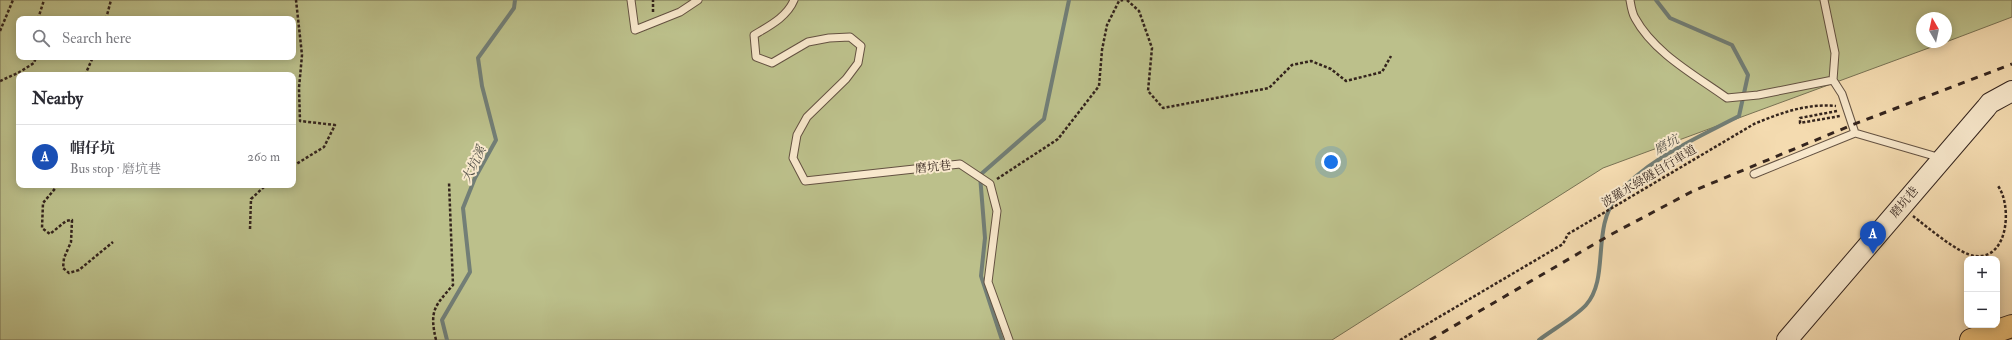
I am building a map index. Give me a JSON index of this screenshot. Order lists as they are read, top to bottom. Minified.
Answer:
{"streets":{"street":["磨坑巷"],"path":["波羅水綠隧自行車道"]},"water":["磨坑","大坑溪"],"north":"top","page":{"search":"Search here","heading":"Nearby","list":[{"mark":"A","name":"帽仔坑","note":"Bus stop · 磨坑巷","value":"260 m"}],"pins":"A","map_buttons":["+","−"]}}
